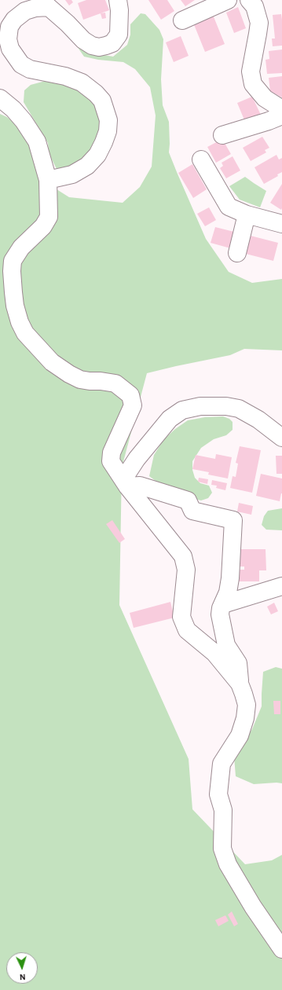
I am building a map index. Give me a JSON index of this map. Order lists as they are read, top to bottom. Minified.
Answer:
{"north":"bottom"}
